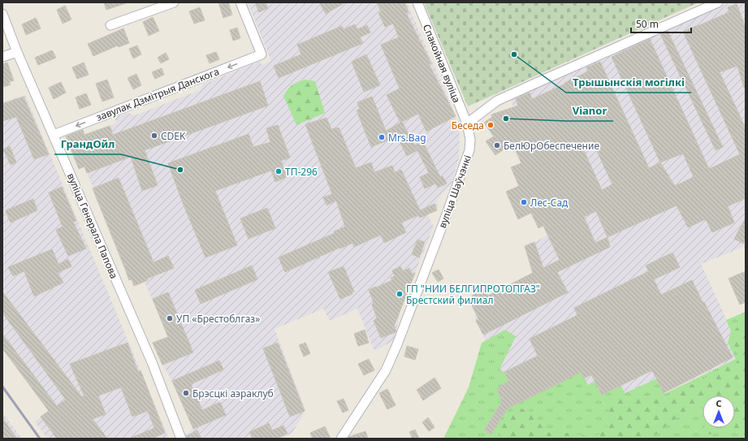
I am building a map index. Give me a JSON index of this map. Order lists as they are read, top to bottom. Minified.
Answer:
{"streets":{"street":["Спакойная вуліца","завулак Дзмітрыя Данскога","вуліца Шаўчэнкі","вуліца Генерала Папова"]},"crossings":[["Спакойная вуліца","вуліца Шаўчэнкі"],["завулак Дзмітрыя Данскога","вуліца Генерала Папова"]],"one_way":["завулак Дзмітрыя Данскога"],"places":["Трышынскія могілкі","Vianor","Беседа","CDEK","Mrs.Bag","БелЮрОбеспечение","ГрандОйл","ТП-296","Лес-Сад","ГП \"НИИ БЕЛГИПРОТОПГАЗ\" Брестский филиал","УП «Брестоблгаз»","Брэсцкі аэраклуб"],"scale_bar":"50 m","north":"top"}
